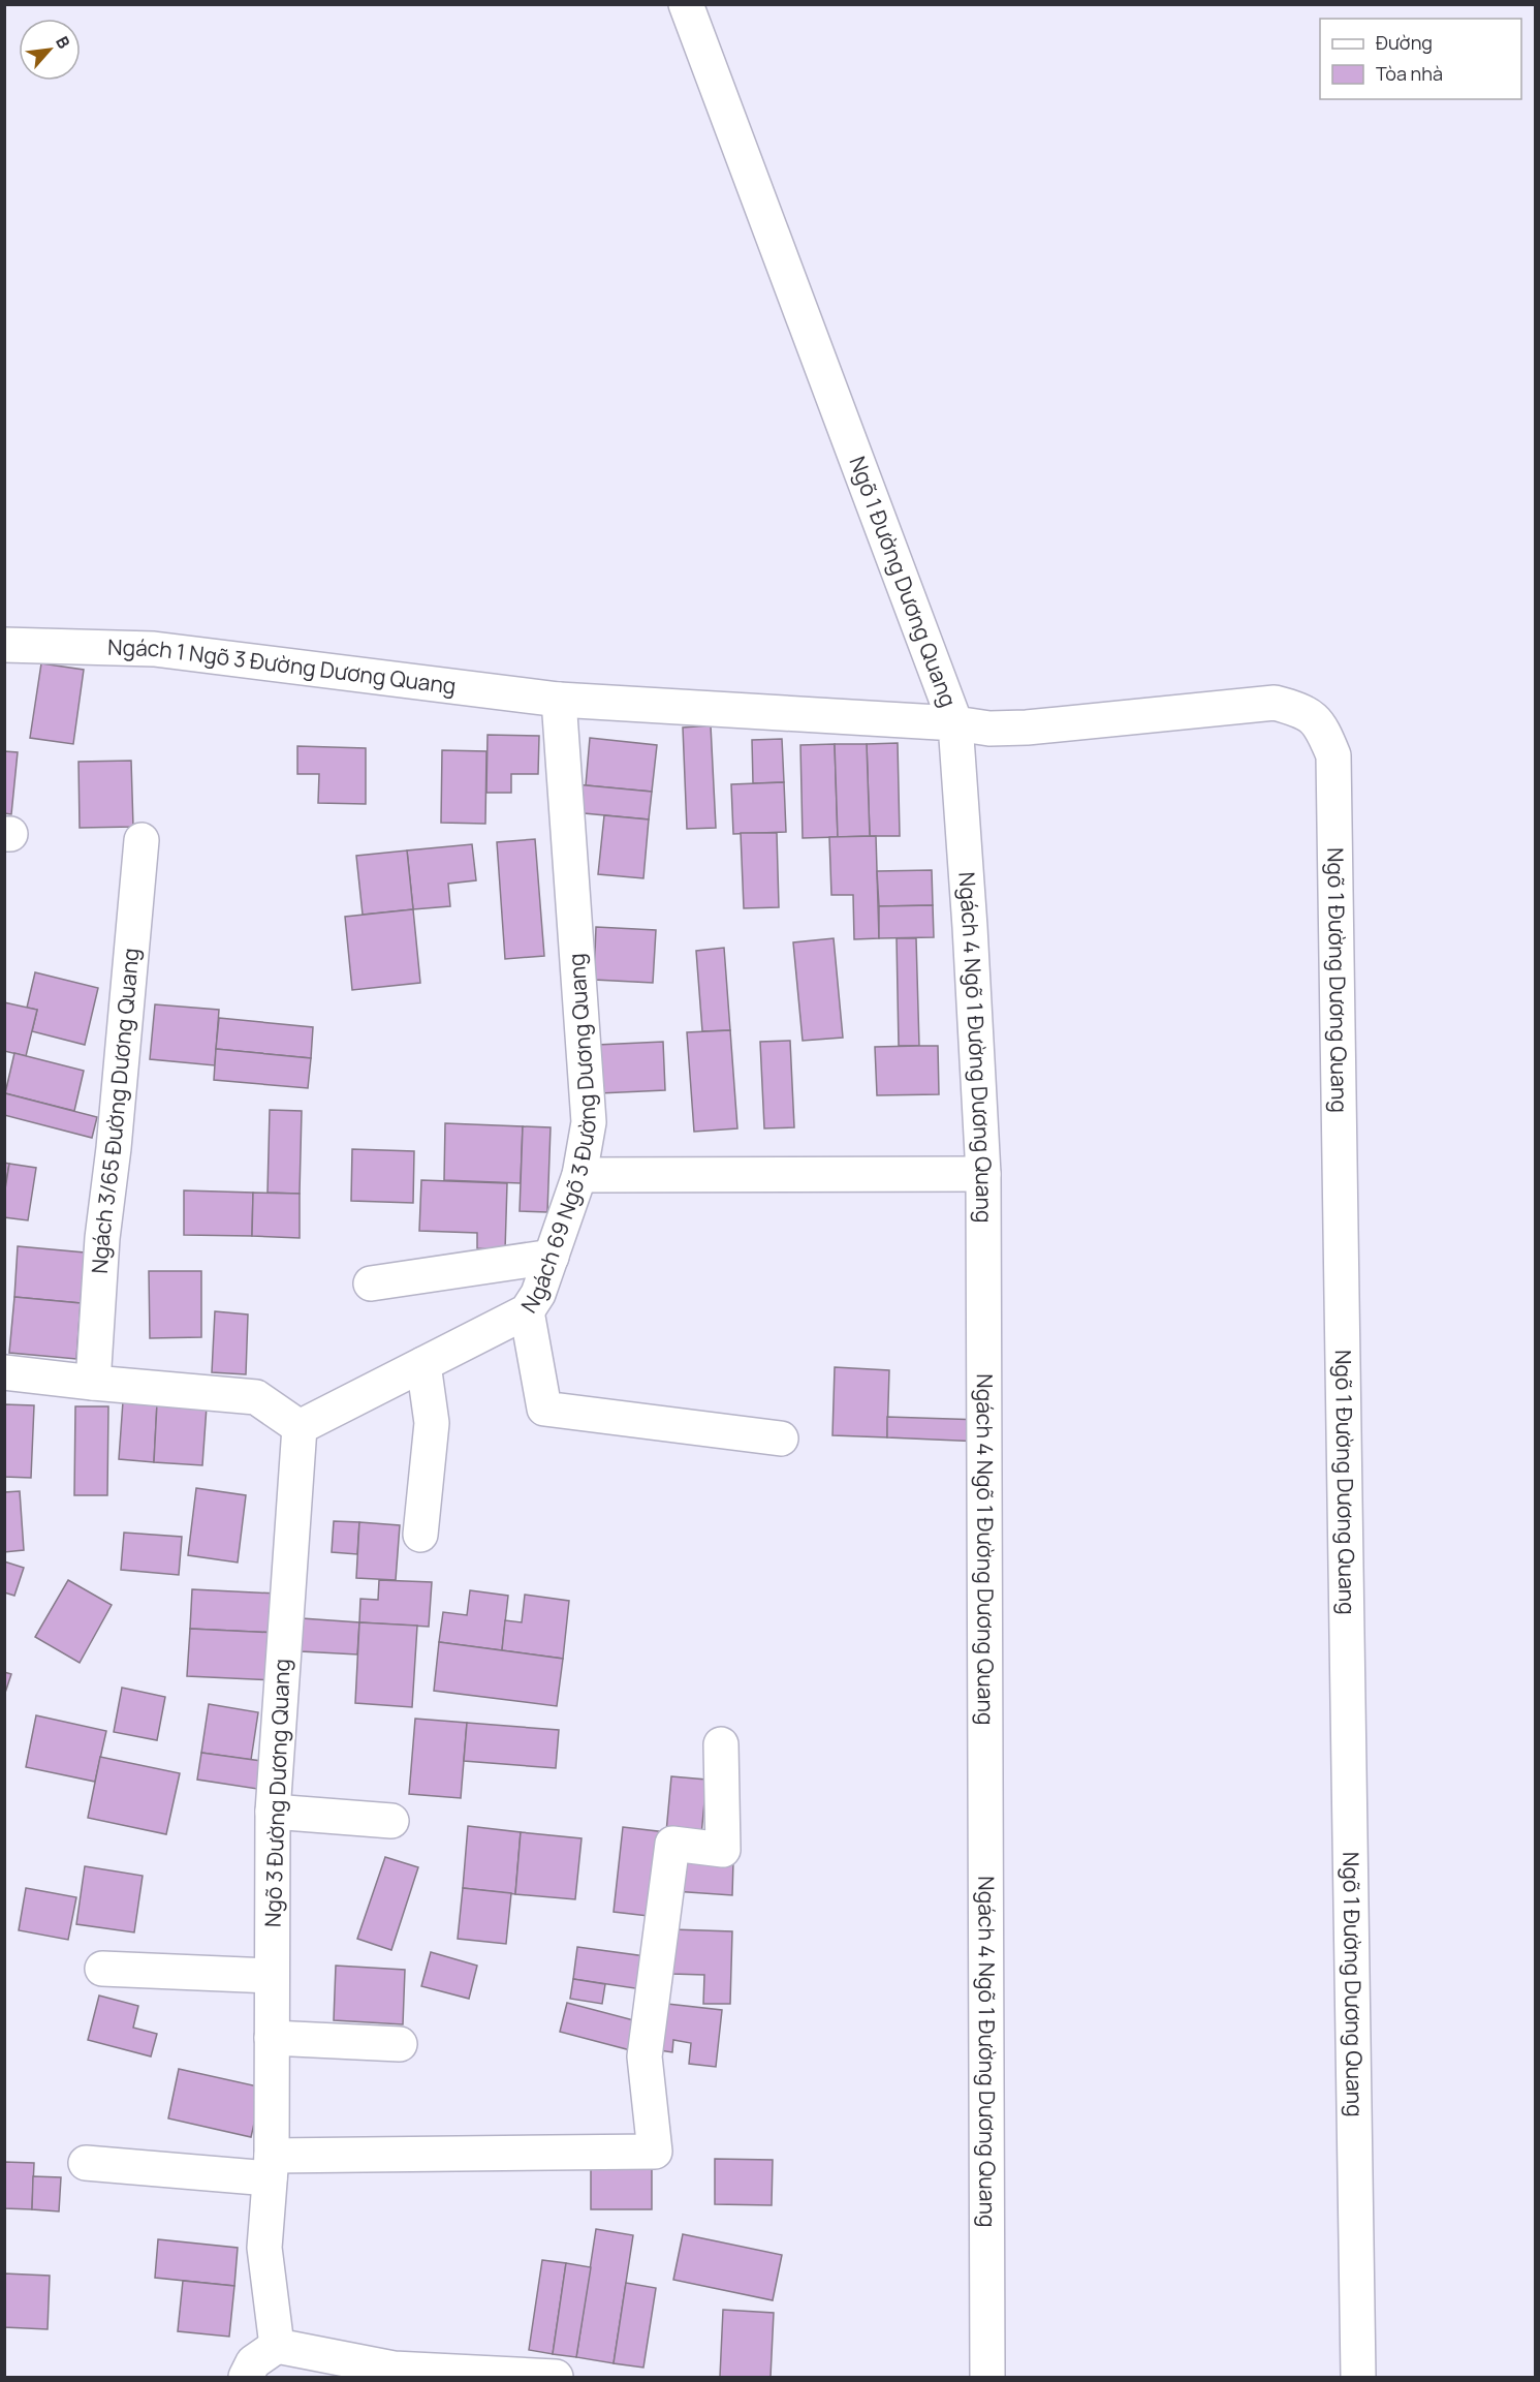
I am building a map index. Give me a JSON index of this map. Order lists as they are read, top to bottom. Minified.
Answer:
{"streets":{"street":["Ngõ 1 Đường Dương Quang","Ngách 1 Ngõ 3 Đường Dương Quang","Ngách 4 Ngõ 1 Đường Dương Quang","Ngách 3/65 Đường Dương Quang","Ngách 69 Ngõ 3 Đường Dương Quang","Ngõ 3 Đường Dương Quang"]},"crossings":[["Ngõ 1 Đường Dương Quang","Ngách 1 Ngõ 3 Đường Dương Quang"],["Ngõ 1 Đường Dương Quang","Ngách 4 Ngõ 1 Đường Dương Quang"],["Ngách 1 Ngõ 3 Đường Dương Quang","Ngách 4 Ngõ 1 Đường Dương Quang"],["Ngách 1 Ngõ 3 Đường Dương Quang","Ngách 69 Ngõ 3 Đường Dương Quang"],["Ngách 69 Ngõ 3 Đường Dương Quang","Ngõ 3 Đường Dương Quang"]],"legend":["Đường","Tòa nhà"],"north":"top right"}
